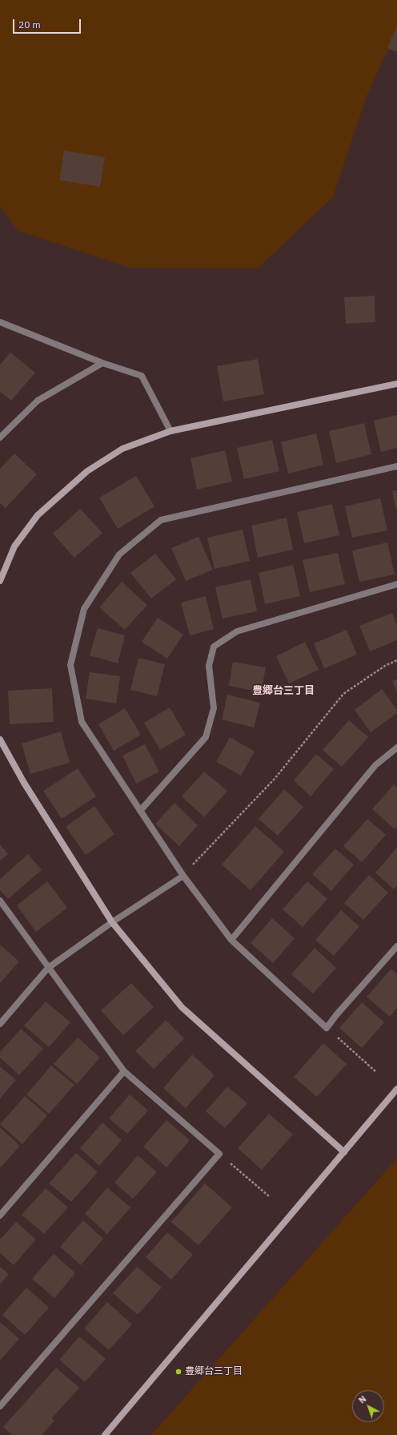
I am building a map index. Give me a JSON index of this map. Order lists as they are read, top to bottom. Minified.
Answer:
{"districts":["豊郷台三丁目"],"places":["豊郷台三丁目"],"scale_bar":"20 m","north":"top left"}
